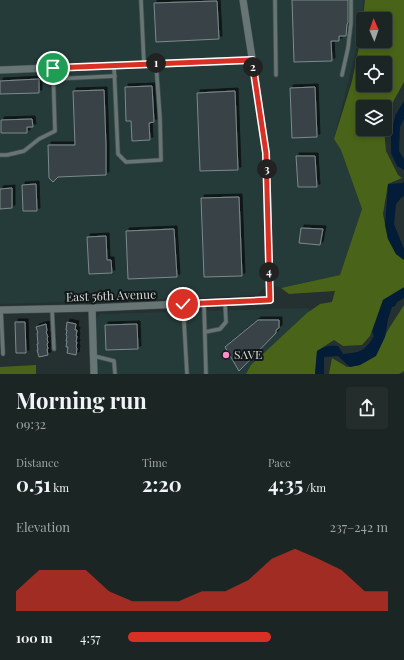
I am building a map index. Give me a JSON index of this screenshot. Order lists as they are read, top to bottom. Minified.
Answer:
{"streets":{"street":["East 56th Avenue"]},"places":["SAVE"],"north":"top","page":{"pins":["1","2","3","4"],"heading":["Morning run","09:32"],"stats":[["Distance","0.51 km"],["Time","2:20"],["Pace","4:35 /km"]],"chart":["Elevation","237–242 m"],"list":[{"name":"100 m","note":"4:57"}]}}
